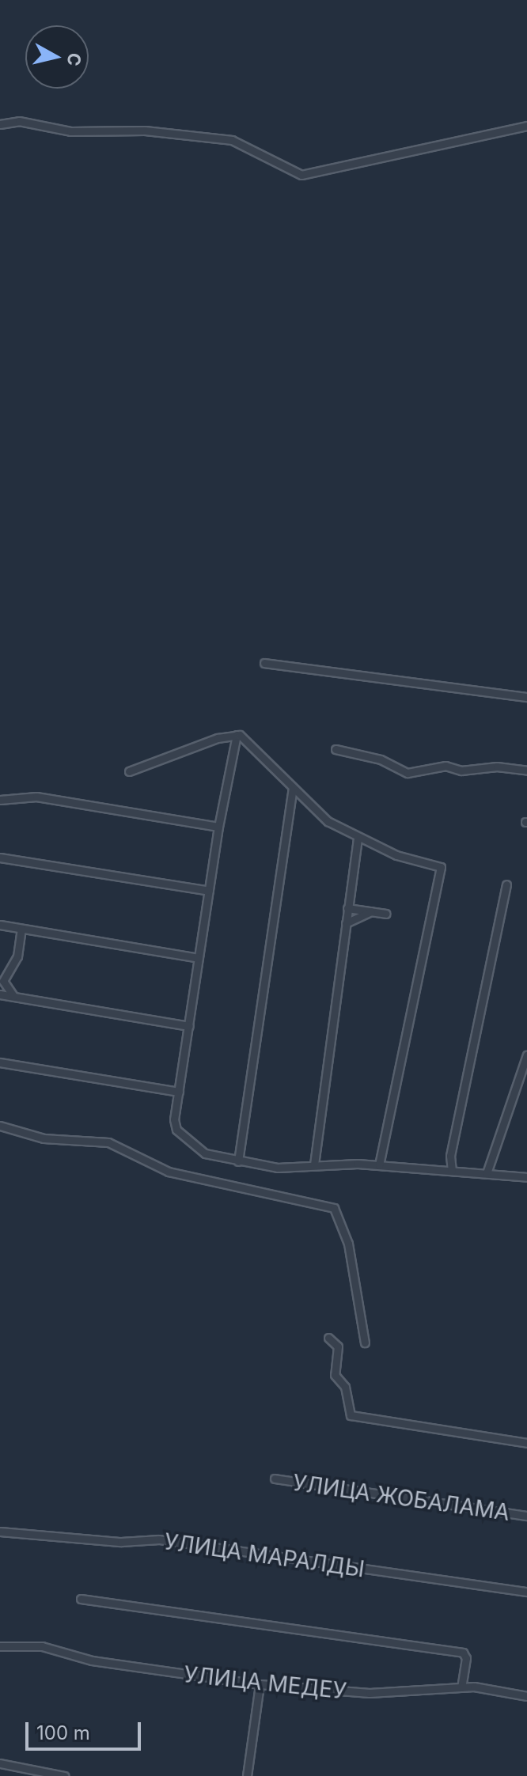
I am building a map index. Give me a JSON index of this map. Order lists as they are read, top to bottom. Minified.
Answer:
{"streets":{"street":["УЛИЦА ЖОБАЛАМА","УЛИЦА МАРАЛДЫ","УЛИЦА МЕДЕУ"]},"scale_bar":"100 m","north":"right"}
